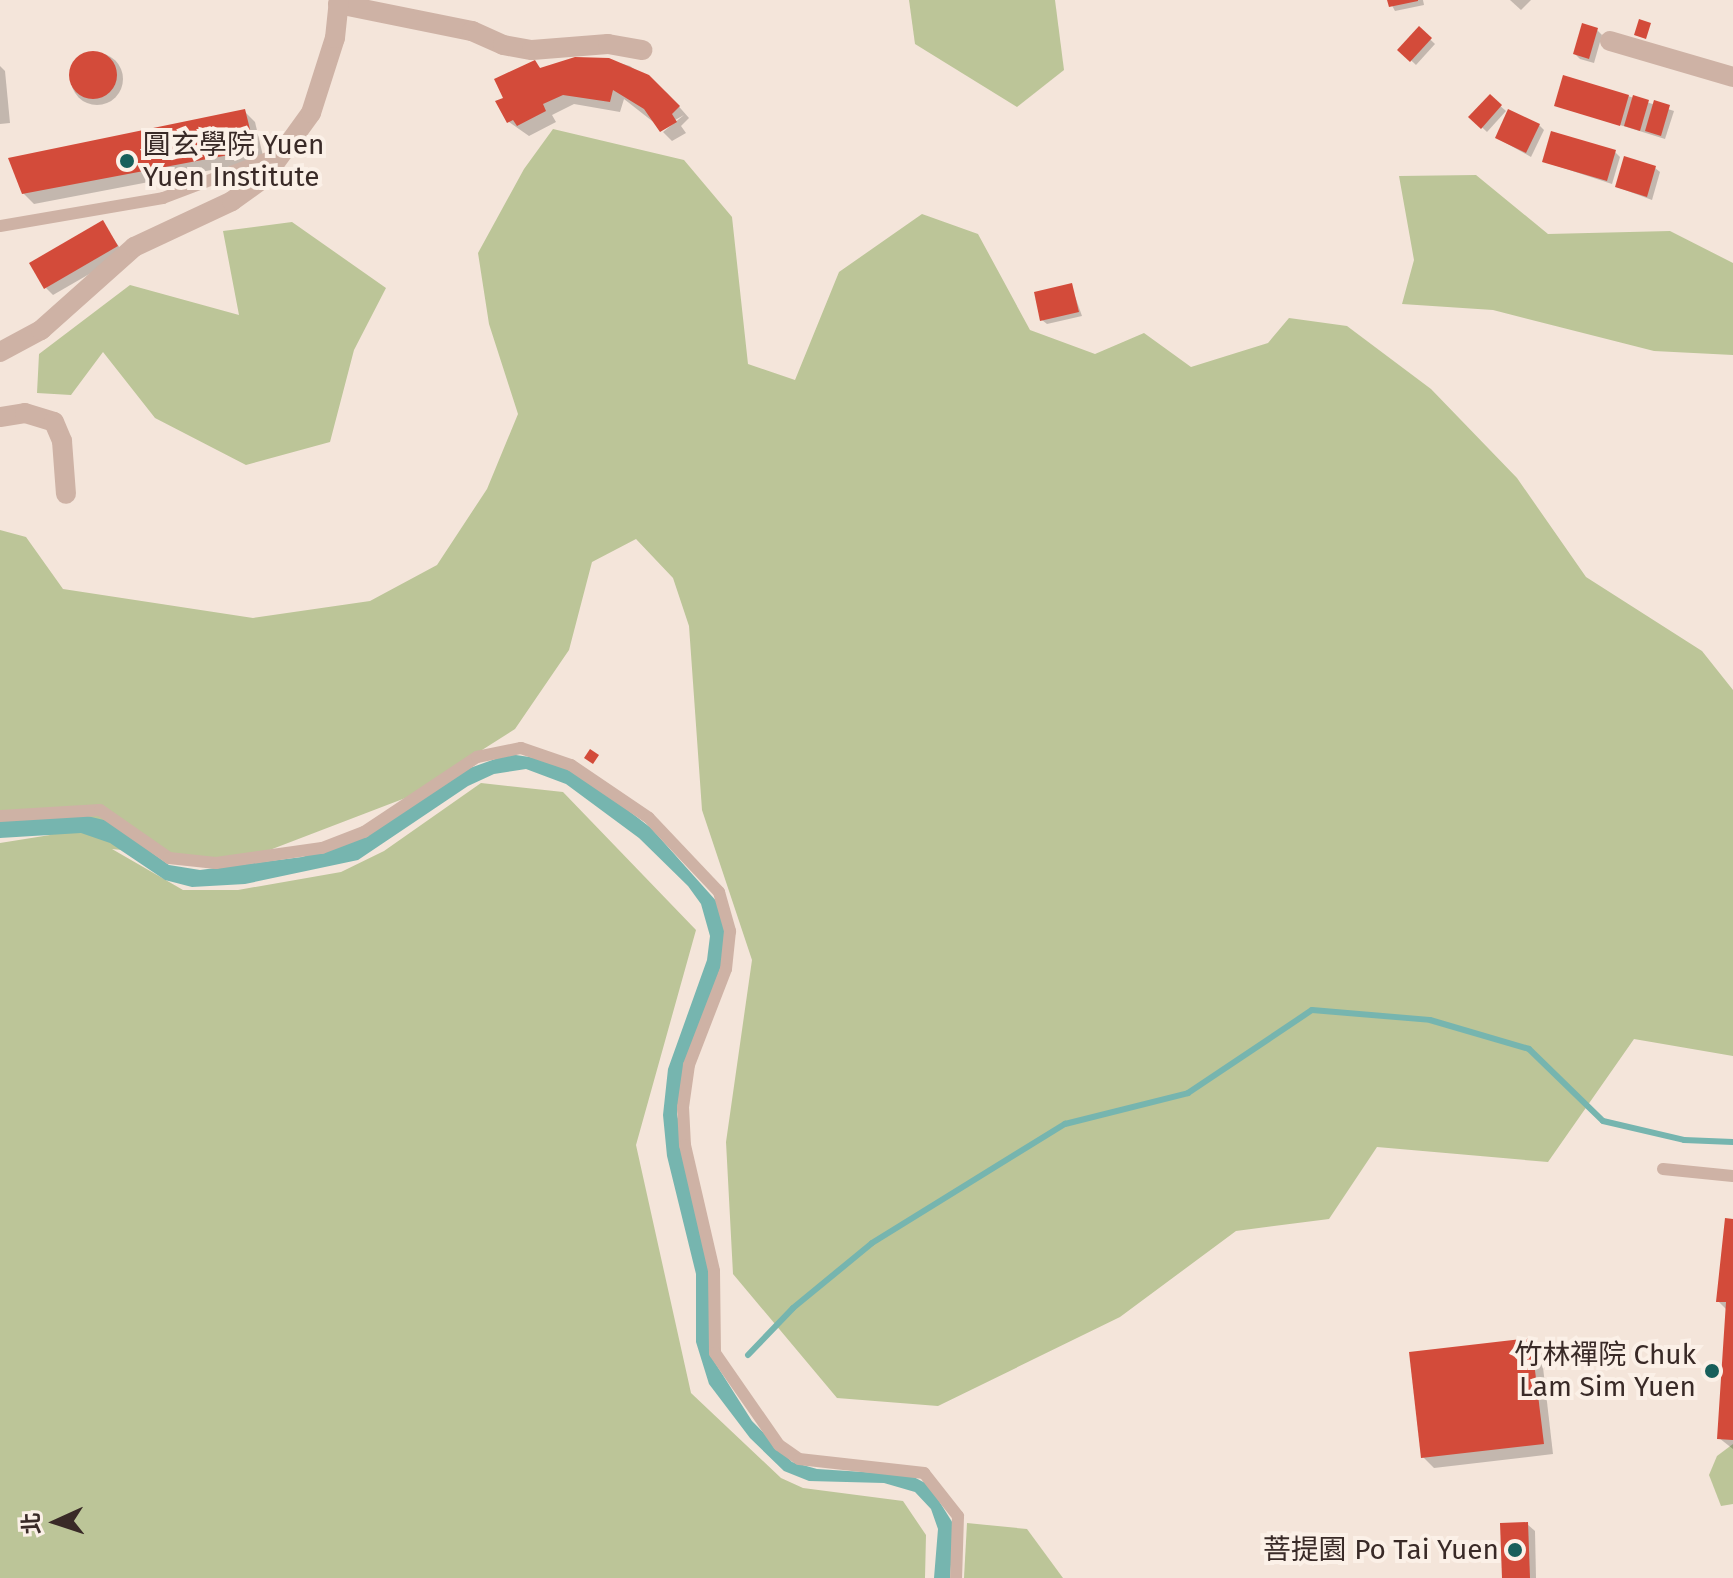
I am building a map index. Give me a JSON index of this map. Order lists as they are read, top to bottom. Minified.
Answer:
{"places":["圓玄學院 Yuen Yuen Institute","竹林禪院 Chuk Lam Sim Yuen","菩提園 Po Tai Yuen"],"north":"left"}
